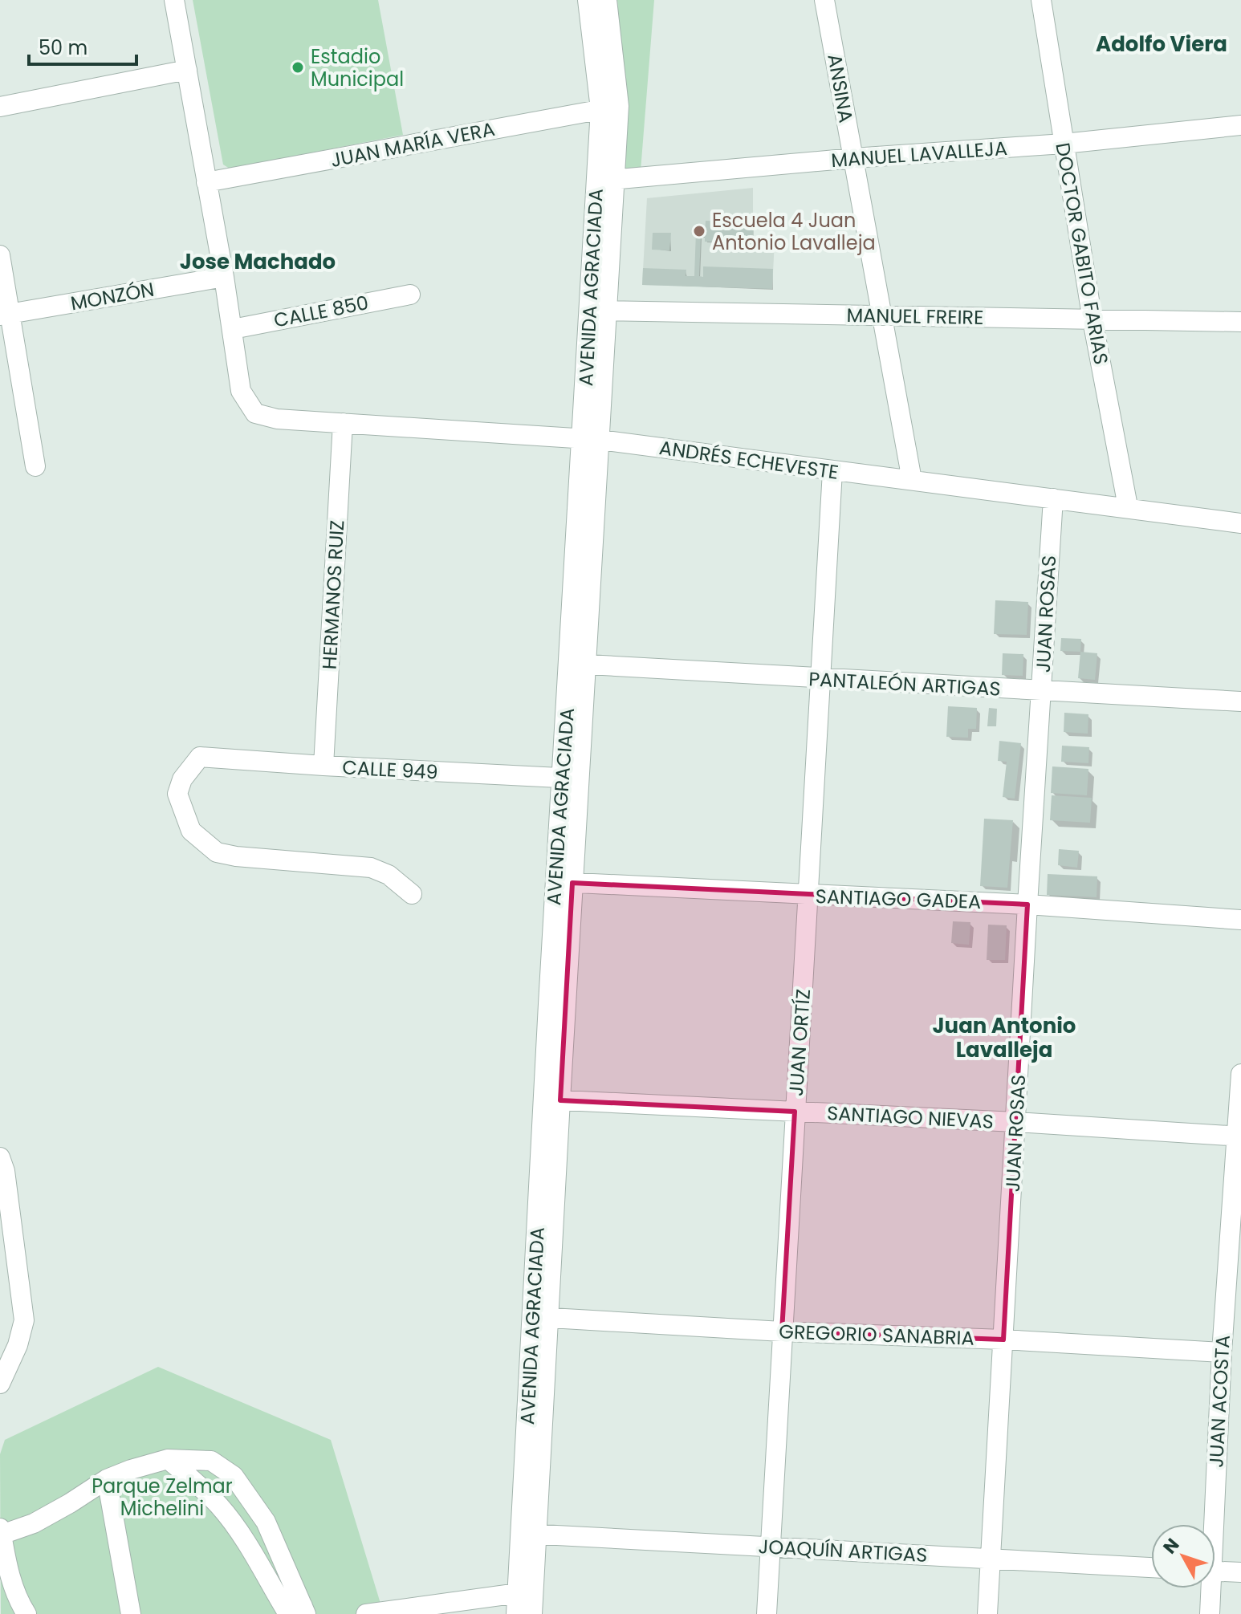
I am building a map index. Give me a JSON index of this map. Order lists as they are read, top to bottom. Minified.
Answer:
{"streets":{"street":["ANSINA","JUAN MARÍA VERA","MANUEL LAVALLEJA","DOCTOR GABITO FARIAS","AVENIDA AGRACIADA","MONZÓN","CALLE 850","MANUEL FREIRE","ANDRÉS ECHEVESTE","HERMANOS RUIZ","JUAN ROSAS","PANTALEÓN ARTIGAS","CALLE 949","SANTIAGO GADEA","JUAN ORTÍZ","SANTIAGO NIEVAS","GREGORIO SANABRIA","JUAN ACOSTA","JOAQUÍN ARTIGAS"]},"crossings":[["ANSINA","MANUEL LAVALLEJA"],["ANSINA","MANUEL FREIRE"],["ANSINA","ANDRÉS ECHEVESTE"],["JUAN MARÍA VERA","AVENIDA AGRACIADA"],["MANUEL LAVALLEJA","DOCTOR GABITO FARIAS"],["MANUEL LAVALLEJA","AVENIDA AGRACIADA"],["DOCTOR GABITO FARIAS","MANUEL FREIRE"],["DOCTOR GABITO FARIAS","ANDRÉS ECHEVESTE"],["AVENIDA AGRACIADA","MANUEL FREIRE"],["AVENIDA AGRACIADA","ANDRÉS ECHEVESTE"],["AVENIDA AGRACIADA","PANTALEÓN ARTIGAS"],["AVENIDA AGRACIADA","CALLE 949"],["AVENIDA AGRACIADA","SANTIAGO GADEA"],["AVENIDA AGRACIADA","SANTIAGO NIEVAS"],["AVENIDA AGRACIADA","GREGORIO SANABRIA"],["AVENIDA AGRACIADA","JOAQUÍN ARTIGAS"],["CALLE 850","ANDRÉS ECHEVESTE"],["ANDRÉS ECHEVESTE","HERMANOS RUIZ"],["ANDRÉS ECHEVESTE","JUAN ROSAS"],["ANDRÉS ECHEVESTE","JUAN ORTÍZ"],["HERMANOS RUIZ","CALLE 949"],["JUAN ROSAS","PANTALEÓN ARTIGAS"],["JUAN ROSAS","SANTIAGO GADEA"],["JUAN ROSAS","SANTIAGO NIEVAS"],["JUAN ROSAS","GREGORIO SANABRIA"],["JUAN ROSAS","JOAQUÍN ARTIGAS"],["PANTALEÓN ARTIGAS","JUAN ORTÍZ"],["SANTIAGO GADEA","JUAN ORTÍZ"],["JUAN ORTÍZ","SANTIAGO NIEVAS"],["JUAN ORTÍZ","GREGORIO SANABRIA"],["JUAN ORTÍZ","JOAQUÍN ARTIGAS"],["SANTIAGO NIEVAS","JUAN ACOSTA"],["GREGORIO SANABRIA","JUAN ACOSTA"]],"districts":["Adolfo Viera","Jose Machado","Juan Antonio Lavalleja"],"parks":["Parque Zelmar Michelini"],"places":["Estadio Municipal","Escuela 4 Juan Antonio Lavalleja"],"scale_bar":"50 m","north":"top left"}
